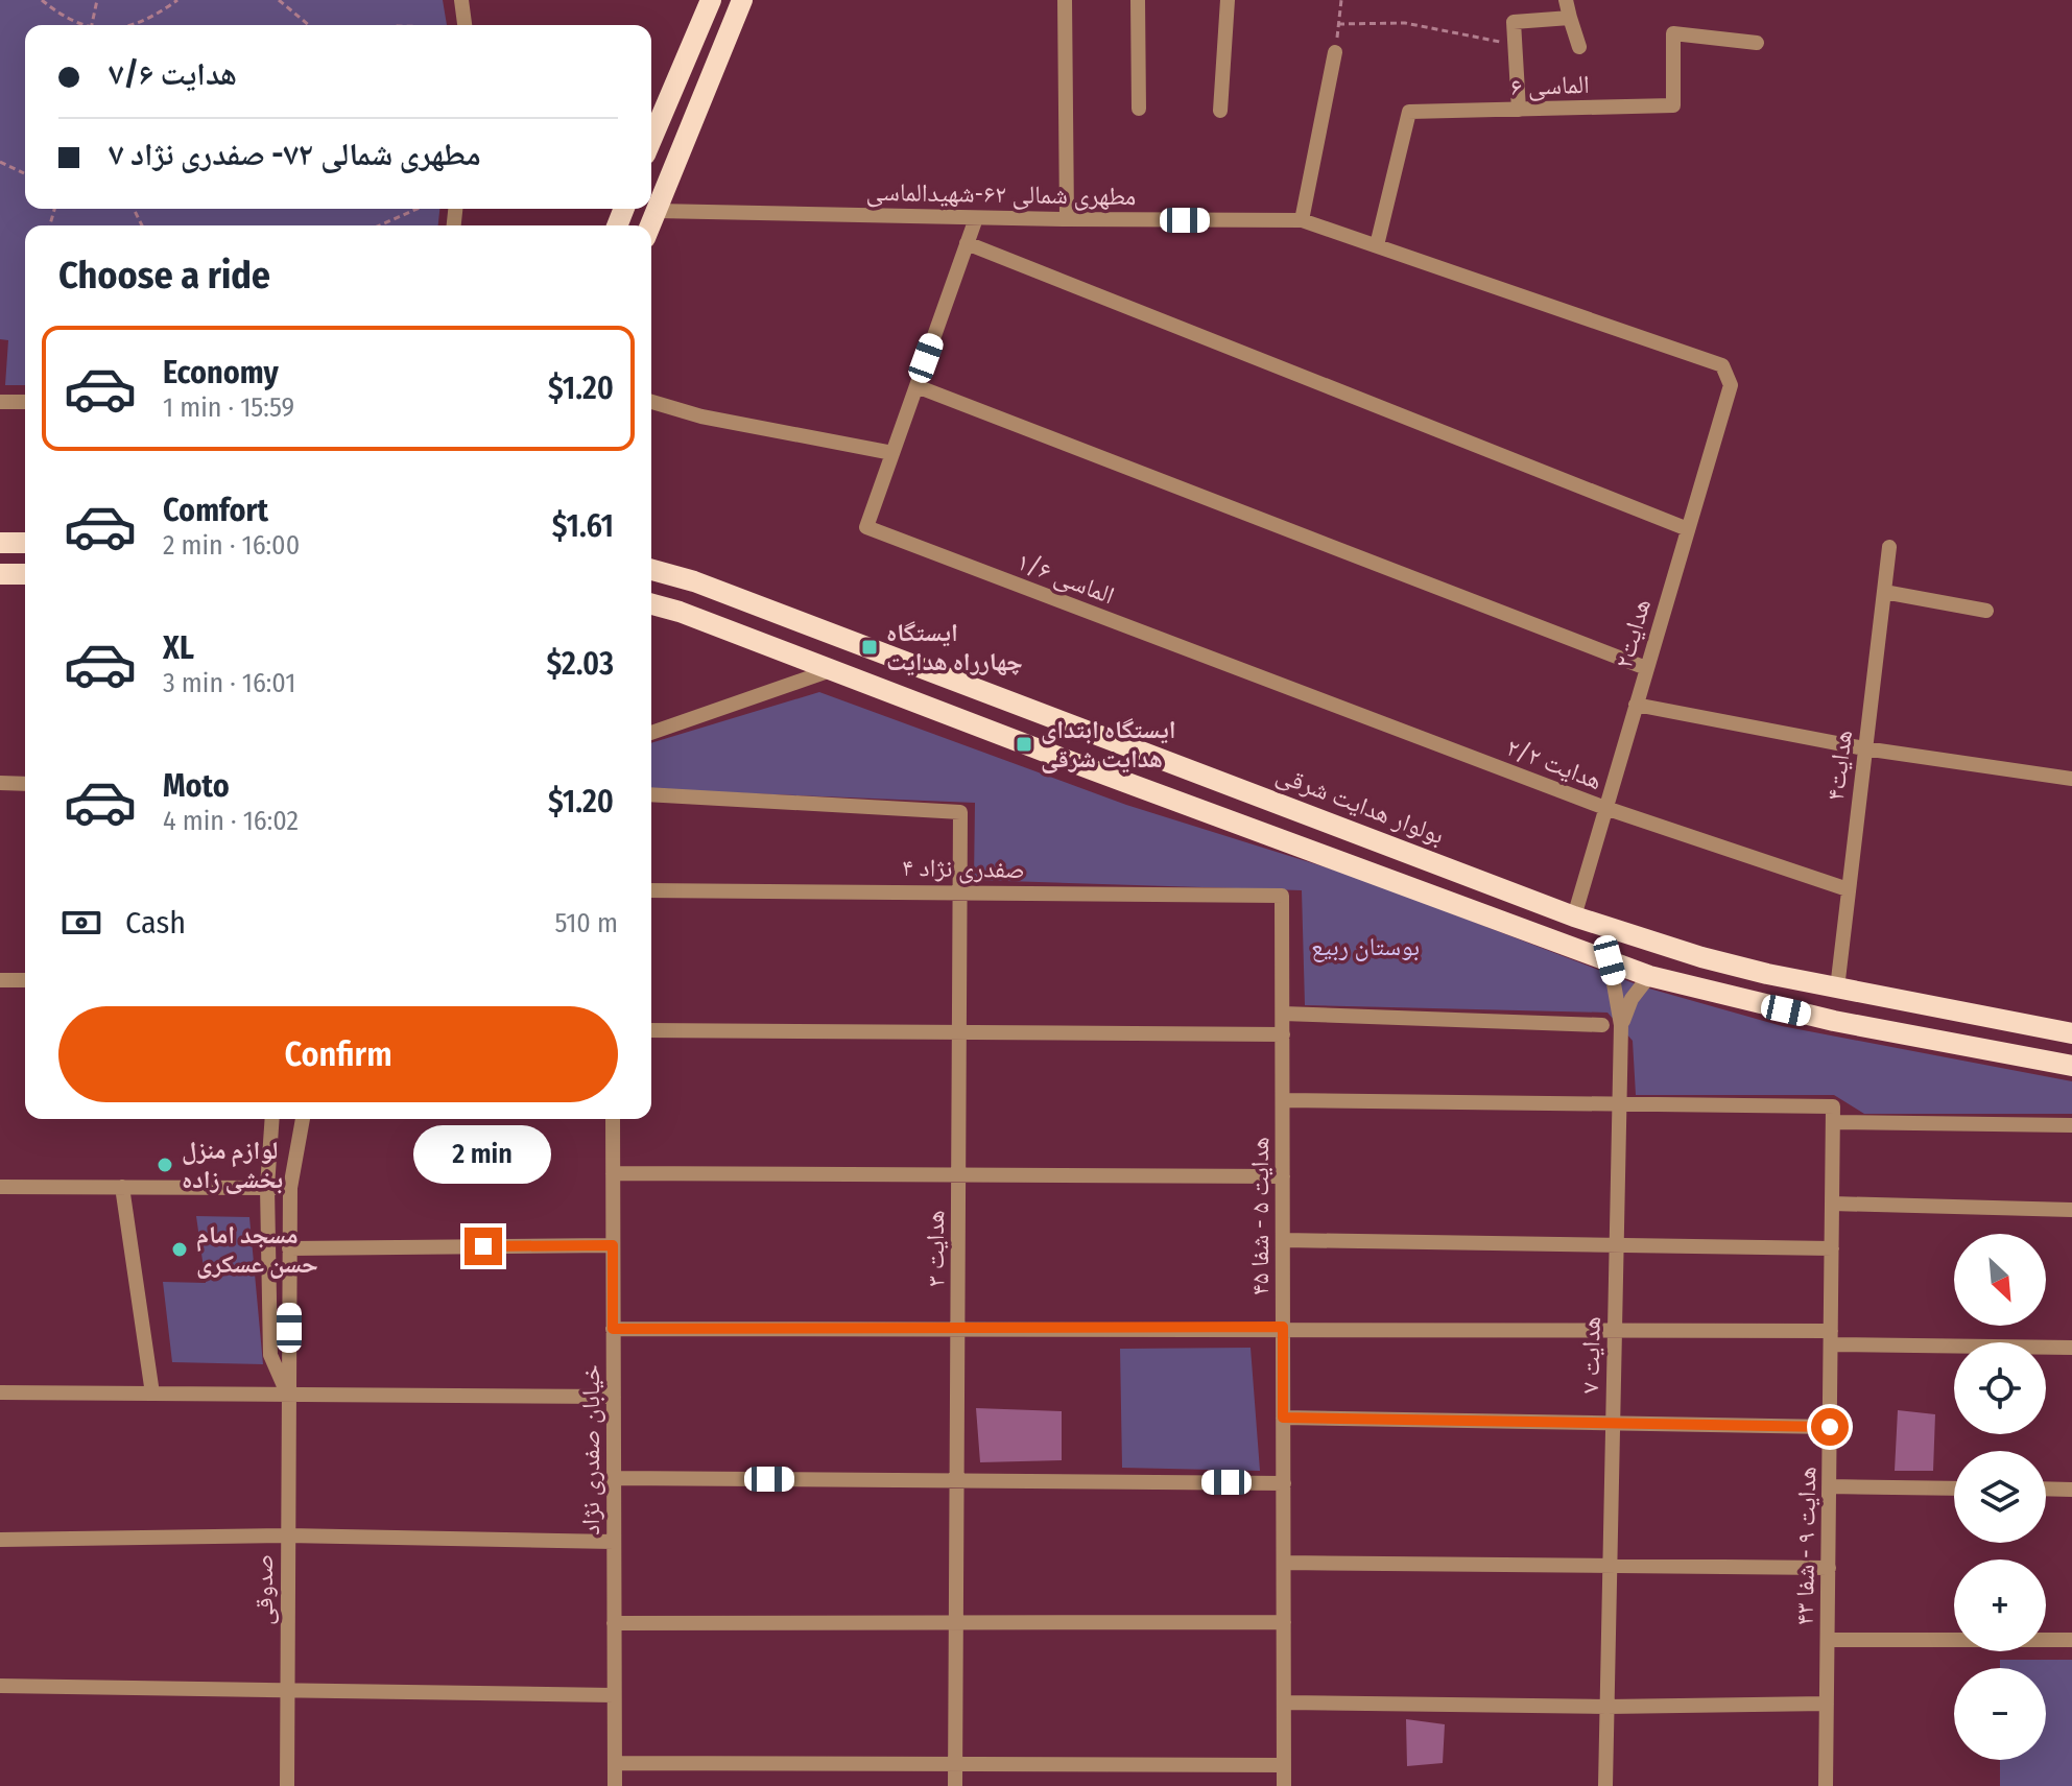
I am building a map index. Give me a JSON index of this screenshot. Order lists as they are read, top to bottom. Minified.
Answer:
{"streets":{"main road":["بولوار هدایت شرقی"],"street":["الماسی ۶","مطهری شمالی ۶۲-شهیدالماسی","الماسی ۱/۶","هدایت۲","هدایت ۲/۲","هدایت۴","صفدری نژاد ۴","هدایت ۵ - شفا ۴۵","هدایت ۳","هدایت ۷","خیابان صفدری نژاد","هدایت ۹ - شفا ۴۳","صدوقی"]},"crossings":[["الماسی ۶","مطهری شمالی ۶۲-شهیدالماسی"],["مطهری شمالی ۶۲-شهیدالماسی","هدایت۲"],["الماسی ۱/۶","هدایت ۲/۲"],["هدایت۲","هدایت ۲/۲"],["هدایت۲","بولوار هدایت شرقی"],["هدایت ۲/۲","هدایت۴"],["هدایت۴","بولوار هدایت شرقی"],["صفدری نژاد ۴","هدایت ۵ - شفا ۴۵"],["صفدری نژاد ۴","هدایت ۳"]],"parks":["بوستان ربیع"],"places":{"transit":["ایستگاه چهارراه هدایت","ایستگاه ابتدای هدایت شرقی"],"other":["لوازم منزل بخشی زاده","مسجد امام حسن عسکری"]},"north":"bottom right","page":{"banner":["هدایت ۷/۶","مطهری شمالی ۷۲- صفدری نژاد ۷"],"heading":"Choose a ride","list":[{"name":"Economy","note":"1 min · 15:59","value":"$1.20"},{"name":"Comfort","note":"2 min · 16:00","value":"$1.61"},{"name":"XL","note":"3 min · 16:01","value":"$2.03"},{"name":"Moto","note":"4 min · 16:02","value":"$1.20"}],"pay":["Cash","510 m"],"buttons":"Confirm","bubble":"2 min","map_buttons":["+","−"]}}
